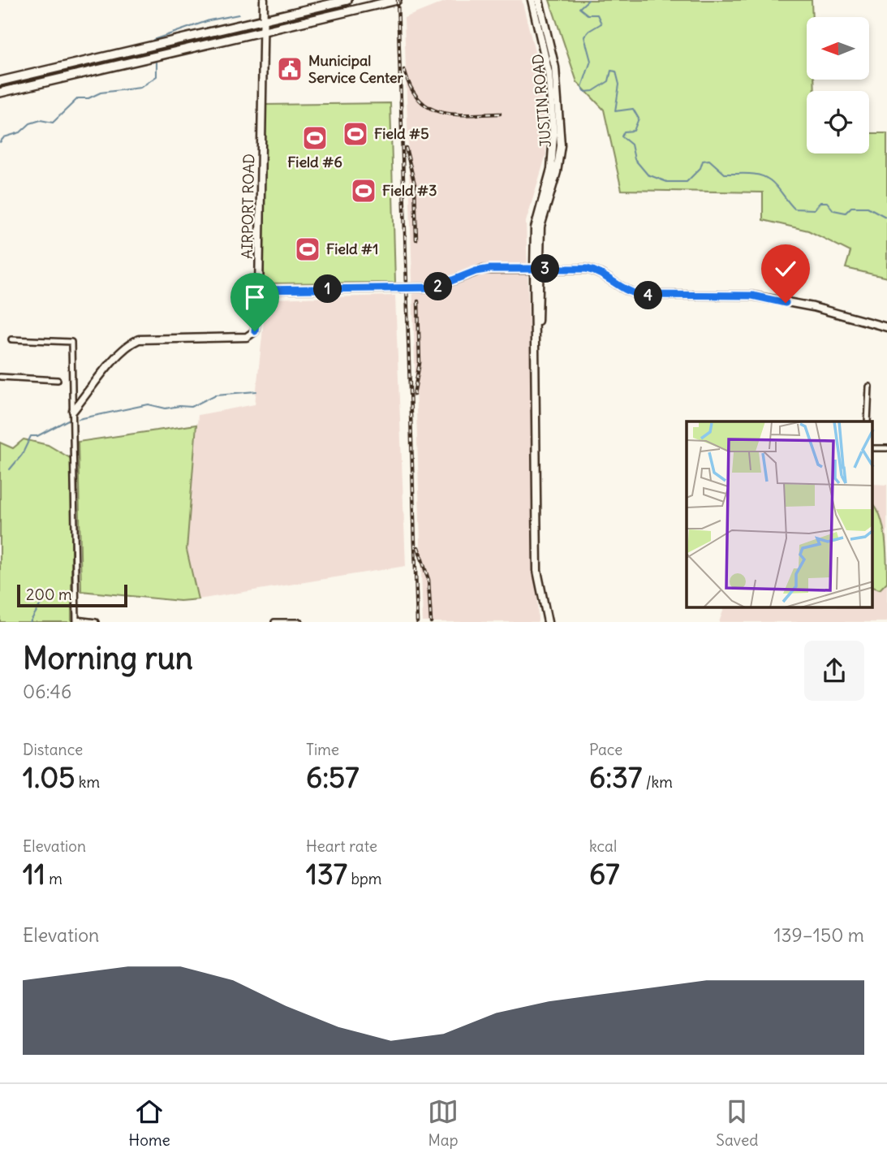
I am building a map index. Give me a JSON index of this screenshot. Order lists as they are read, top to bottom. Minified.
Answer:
{"streets":{"street":["JUSTIN ROAD","AIRPORT ROAD"]},"places":{"public building":["Municipal Service Center"],"sports":["Field #5","Field #6","Field #3","Field #1"]},"scale_bar":"200 m","north":"left","page":{"pins":["3","2","1","4"],"scale":"200 m","heading":["Morning run","06:46"],"stats":[["Distance","1.05 km"],["Time","6:57"],["Pace","6:37 /km"],["Elevation","11 m"],["Heart rate","137 bpm"],["kcal","67"]],"chart":["Elevation","139–150 m"],"tabs":["Home","Map","Saved"]}}
